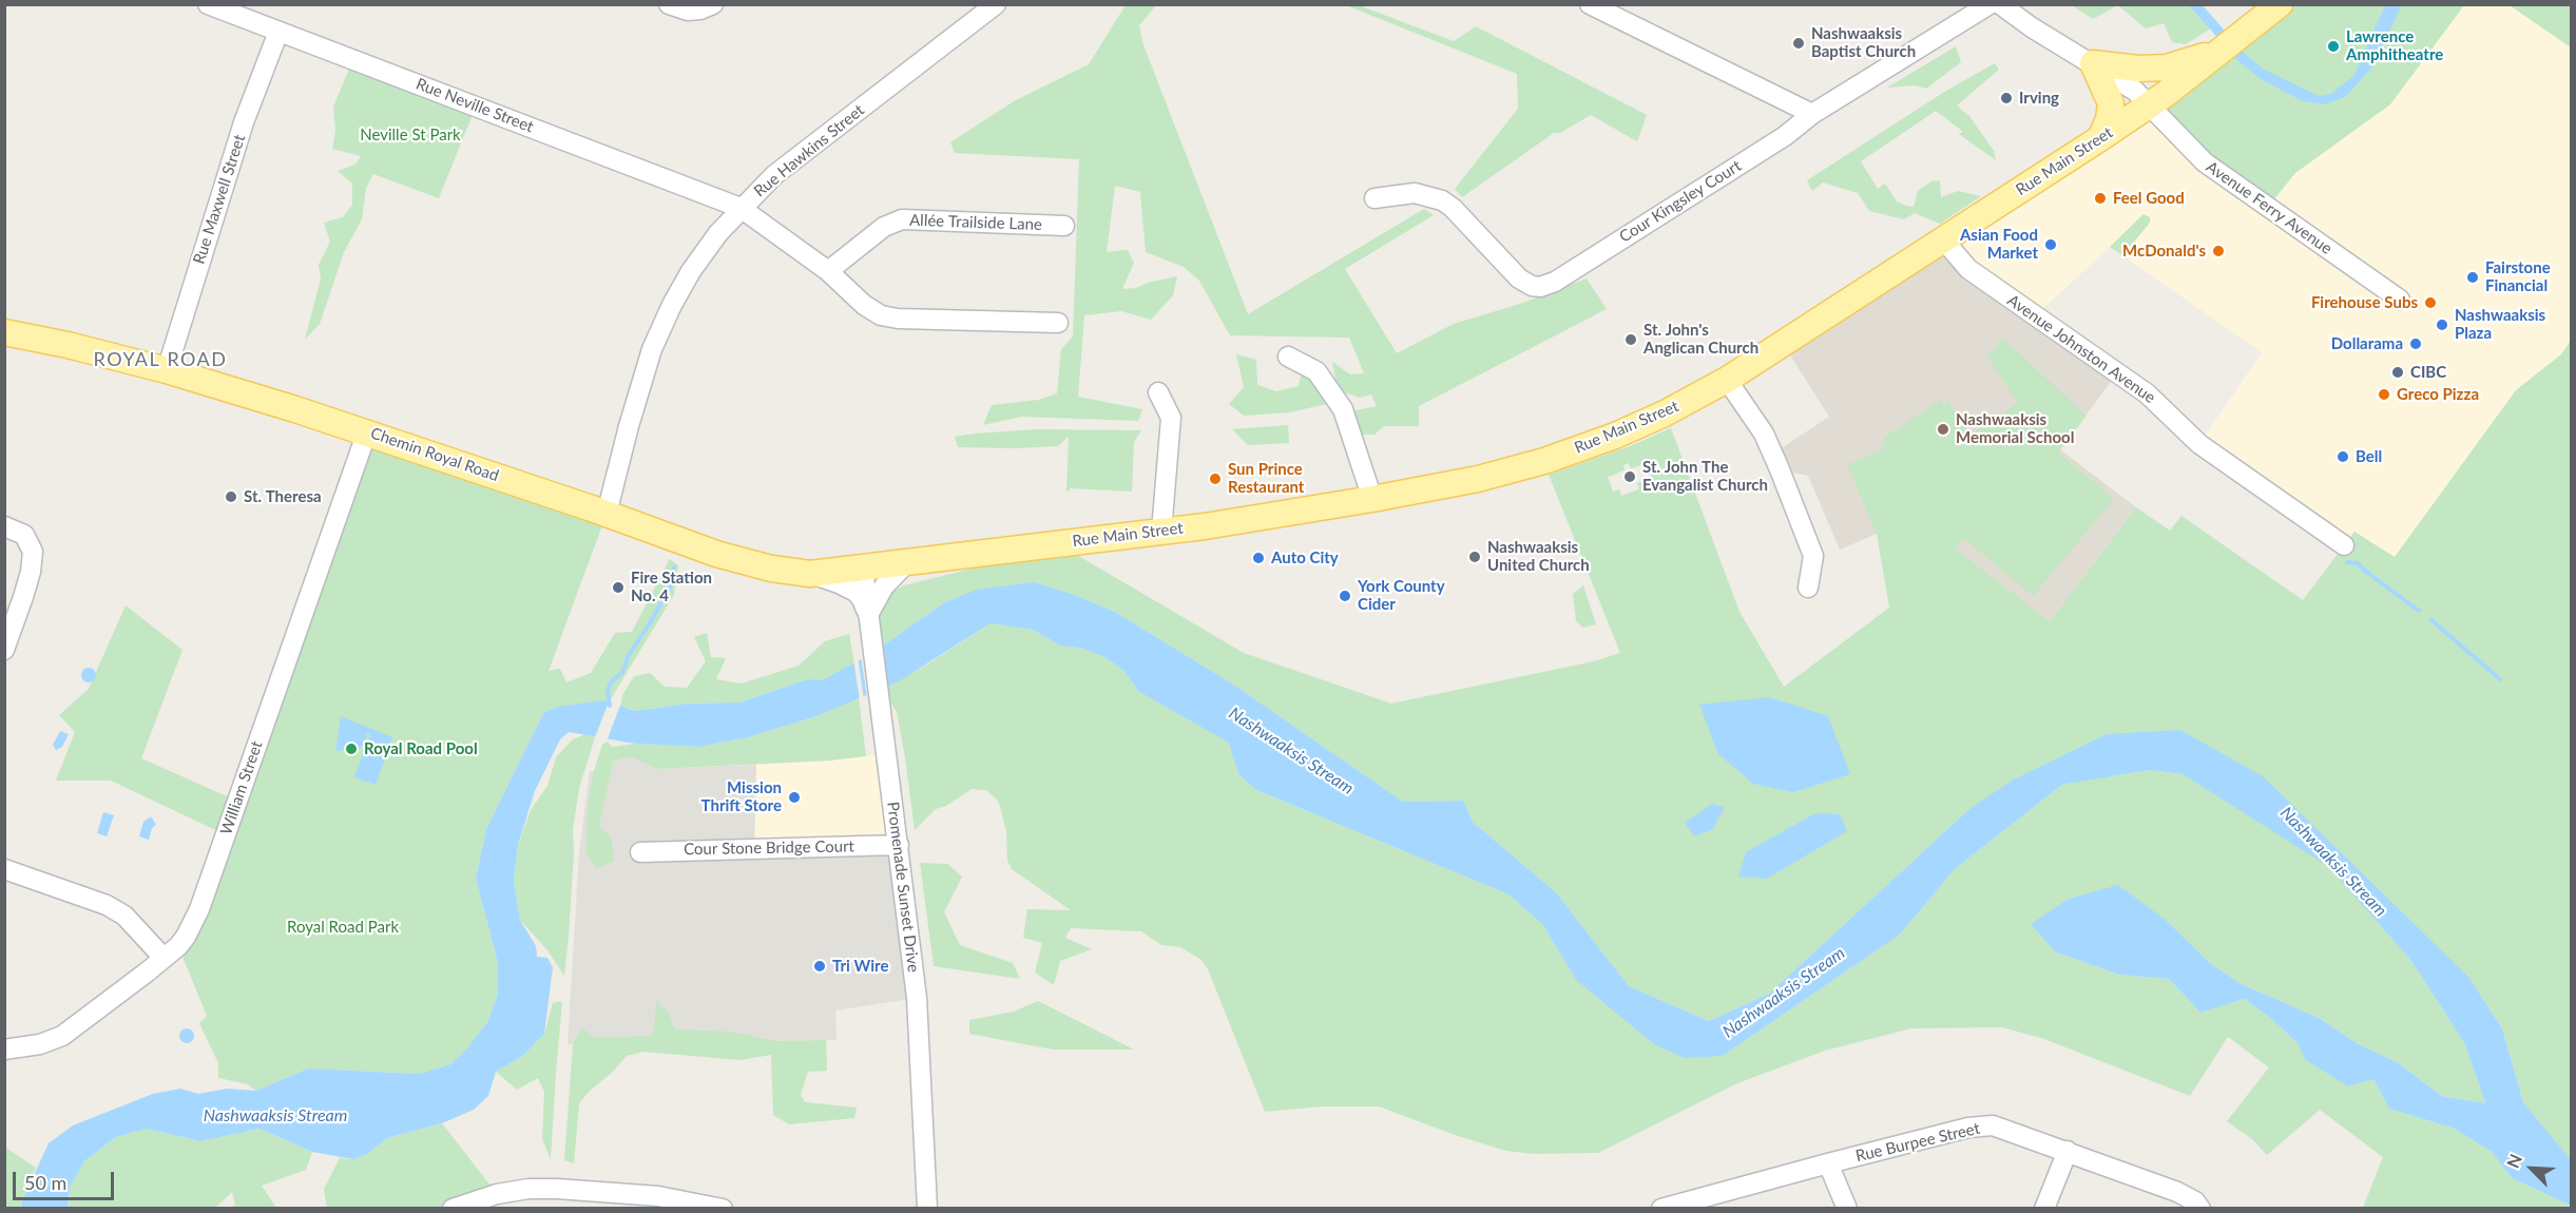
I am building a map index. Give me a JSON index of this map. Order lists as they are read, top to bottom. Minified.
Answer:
{"streets":{"main road":["Rue Main Street","Chemin Royal Road"],"street":["Rue Neville Street","Rue Hawkins Street","Rue Maxwell Street","Cour Kingsley Court","Avenue Ferry Avenue","Allée Trailside Lane","Avenue Johnston Avenue","William Street","Cour Stone Bridge Court","Promenade Sunset Drive","Rue Burpee Street"]},"crossings":[["Rue Neville Street","Rue Hawkins Street"],["Rue Neville Street","Rue Maxwell Street"],["Rue Hawkins Street","Chemin Royal Road"],["Rue Main Street","Avenue Ferry Avenue"],["Rue Main Street","Avenue Johnston Avenue"],["Rue Main Street","Chemin Royal Road"],["Rue Main Street","Promenade Sunset Drive"],["Rue Maxwell Street","Chemin Royal Road"],["Chemin Royal Road","William Street"],["Chemin Royal Road","Promenade Sunset Drive"],["Cour Stone Bridge Court","Promenade Sunset Drive"]],"districts":["ROYAL ROAD"],"water":["Nashwaaksis Stream"],"parks":["Neville St Park","Royal Road Park"],"places":["Nashwaaksis Baptist Church","Lawrence Amphitheatre","Irving","Feel Good","Asian Food Market","McDonald's","Fairstone Financial","Firehouse Subs","Nashwaaksis Plaza","St. John's Anglican Church","Dollarama","CIBC","Greco Pizza","Nashwaaksis Memorial School","Bell","St. John The Evangalist Church","Sun Prince Restaurant","St. Theresa","Nashwaaksis United Church","Auto City","Fire Station No. 4","York County Cider","Royal Road Pool","Mission Thrift Store","Tri Wire"],"scale_bar":"50 m","north":"top left"}
